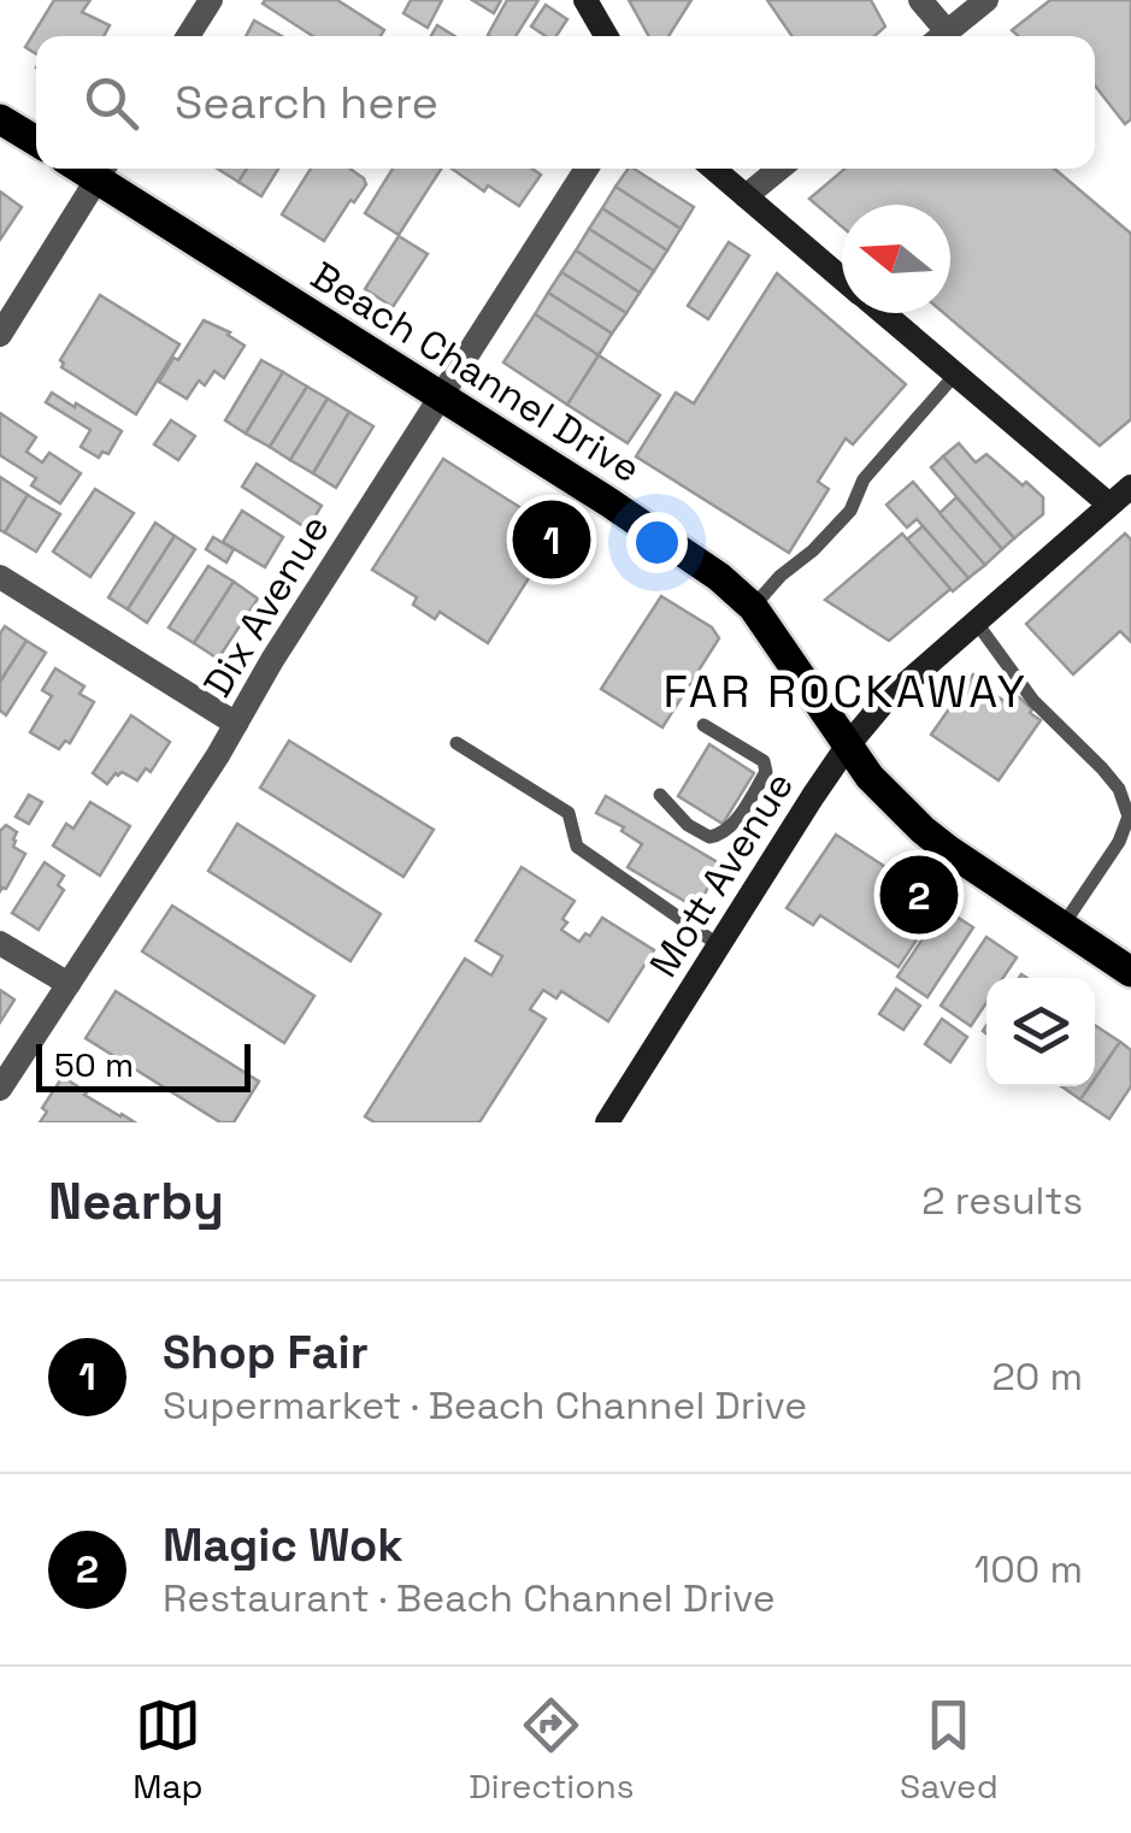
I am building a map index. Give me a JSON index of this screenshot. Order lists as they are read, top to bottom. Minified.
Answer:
{"streets":{"main road":["Beach Channel Drive"],"street":["Dix Avenue","Mott Avenue"]},"crossings":[["Beach Channel Drive","Dix Avenue"],["Beach Channel Drive","Mott Avenue"]],"districts":["FAR ROCKAWAY"],"scale_bar":"50 m","north":"left","page":{"search":"Search here","pins":["1","2"],"scale":"50 m","heading":["Nearby","2 results"],"list":[{"mark":"1","name":"Shop Fair","note":"Supermarket · Beach Channel Drive","value":"20 m"},{"mark":"2","name":"Magic Wok","note":"Restaurant · Beach Channel Drive","value":"100 m"}],"nav":["Map","Directions","Saved"]}}
